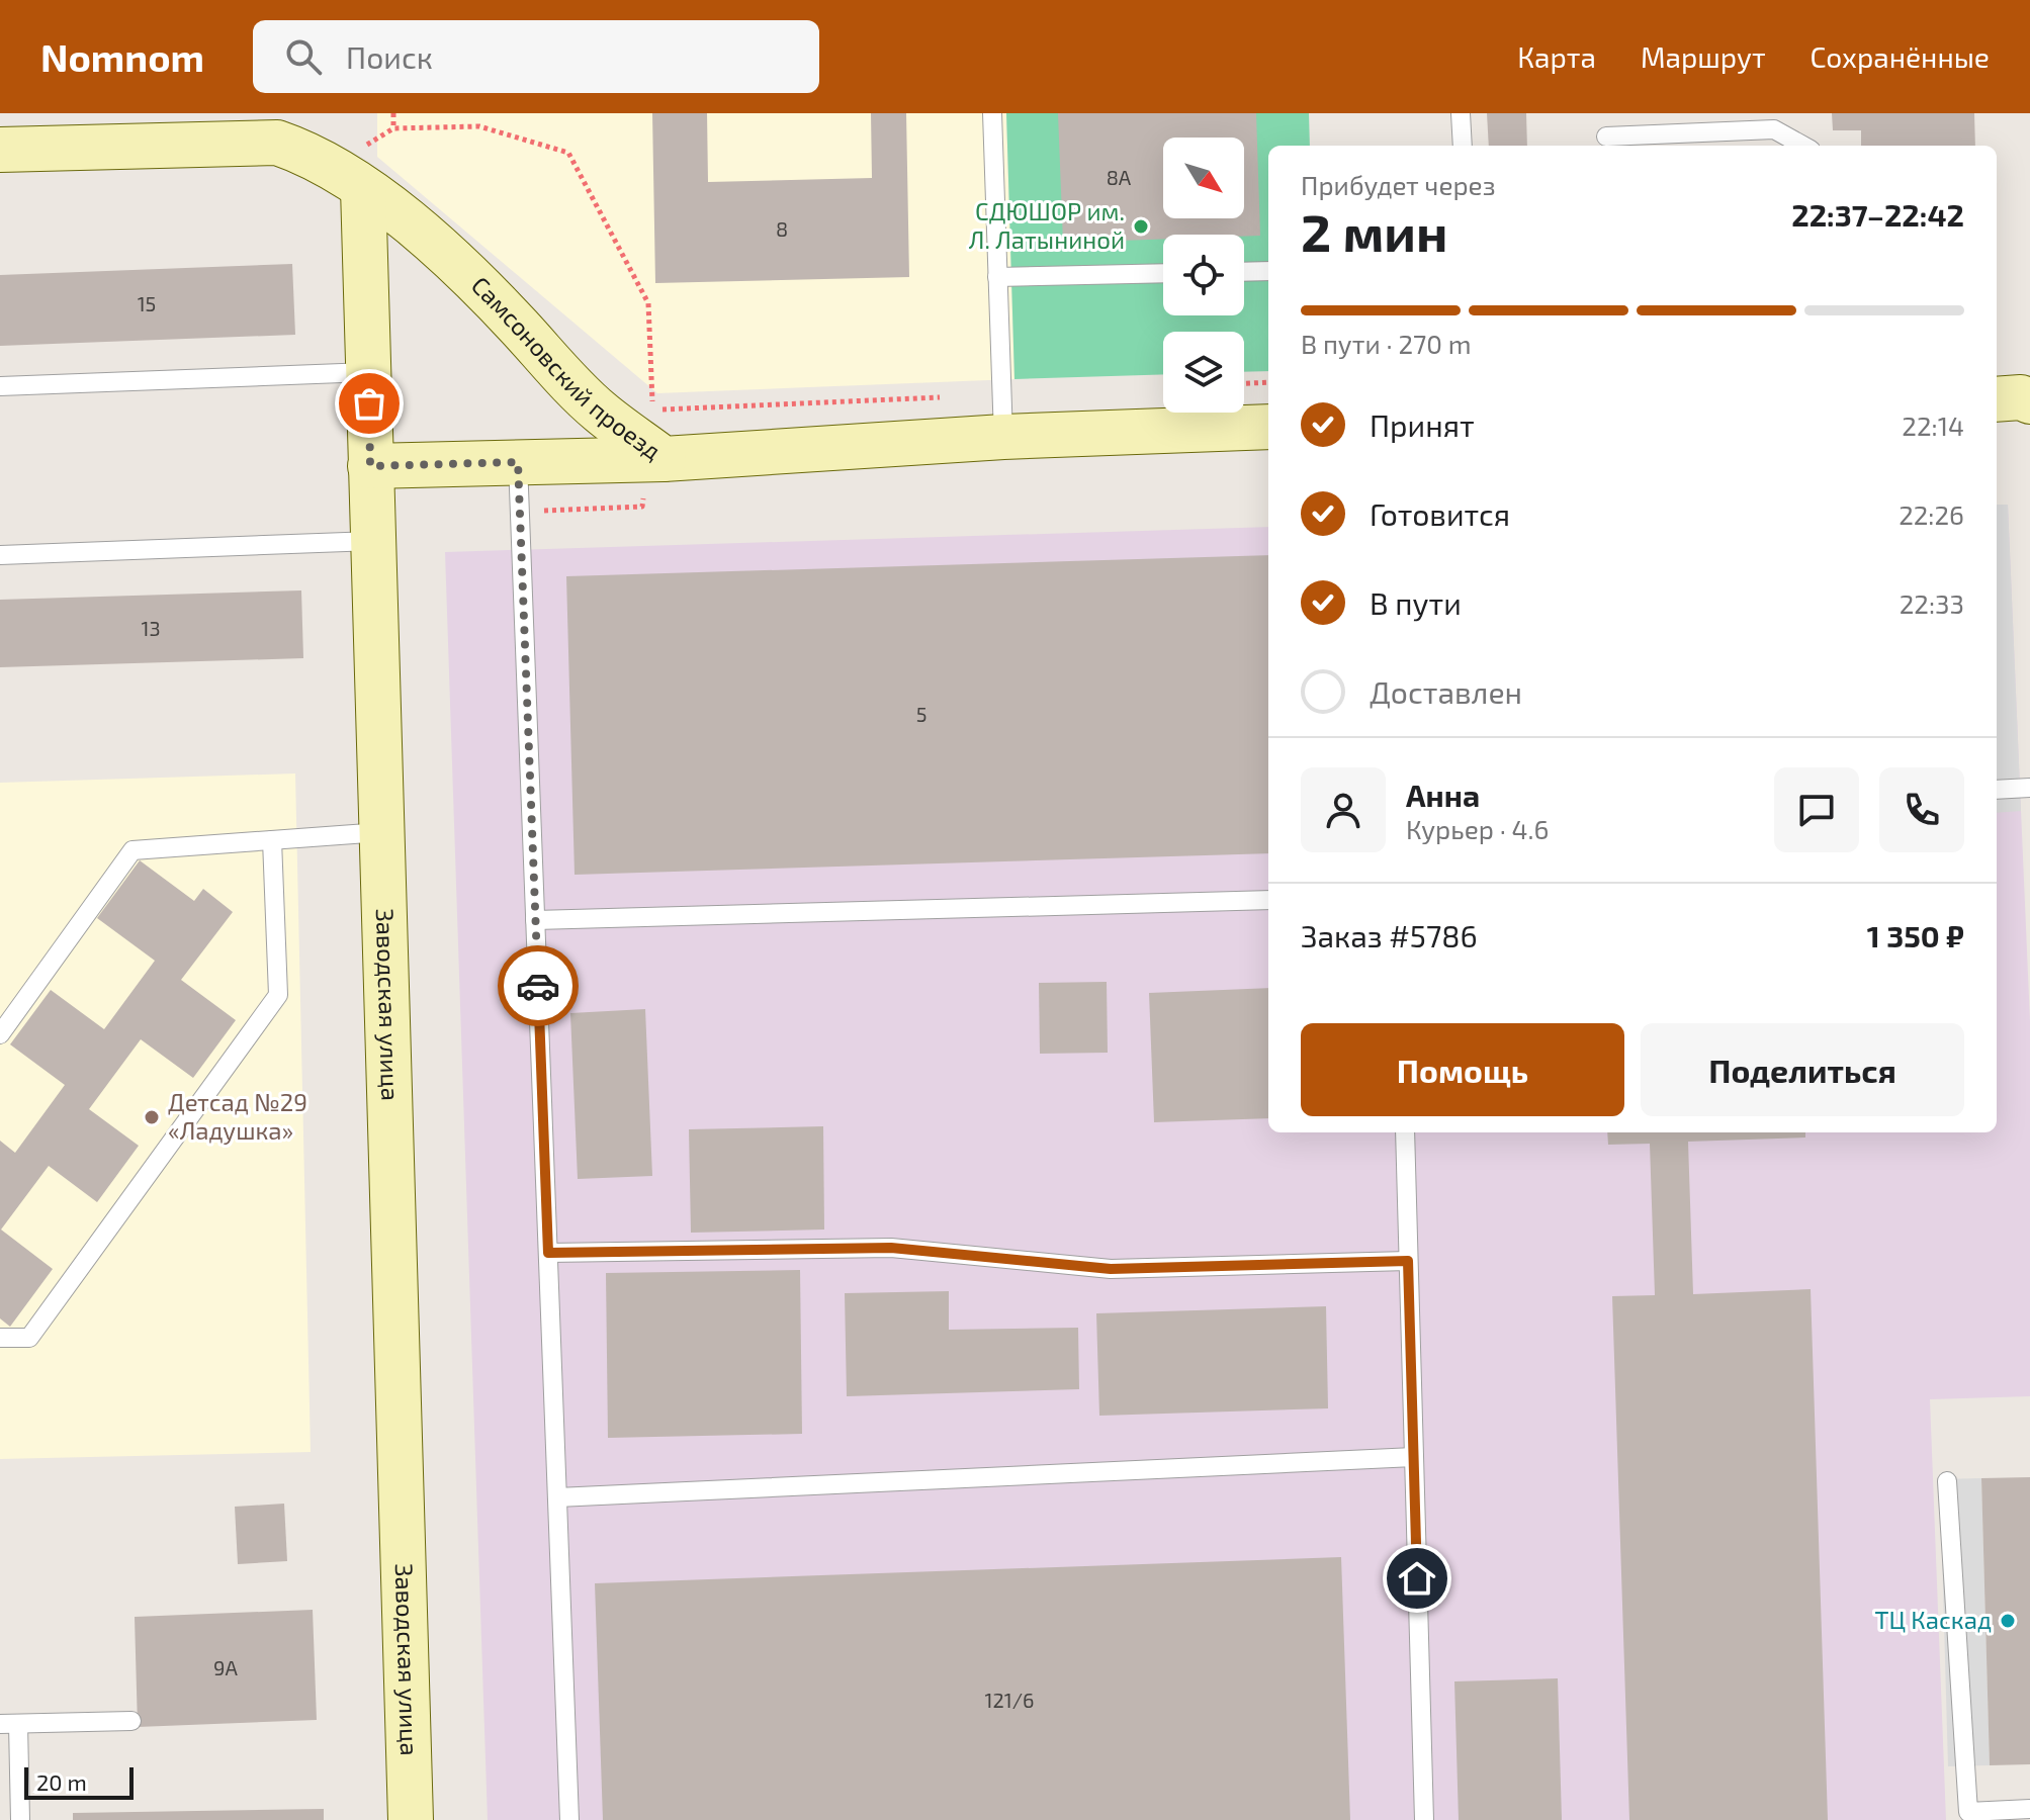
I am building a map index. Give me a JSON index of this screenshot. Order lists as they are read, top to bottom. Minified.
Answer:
{"streets":{"street":["Самсоновский проезд","Заводская улица"]},"crossings":[["Самсоновский проезд","Заводская улица"]],"places":["СДЮШОР им. Л. Латыниной","Детсад №29 «Ладушка»","ТЦ Каскад"],"house_numbers":["8А","8","15","13","5","9А","121/6"],"scale_bar":"20 m","north":"bottom right","page":{"header":"Nomnom","search":"Поиск","nav":["Карта","Маршрут","Сохранённые"],"heading":["2 мин","Прибудет через","22:37–22:42"],"panel":["Анна","Курьер · 4.6","Заказ #5786","1 350 ₽"],"bar":"В пути · 270 m","list":[["Принят","22:14"],["Готовится","22:26"],["В пути","22:33"],"Доставлен"],"buttons":["Помощь","Поделиться"],"scale":"20 m"}}
